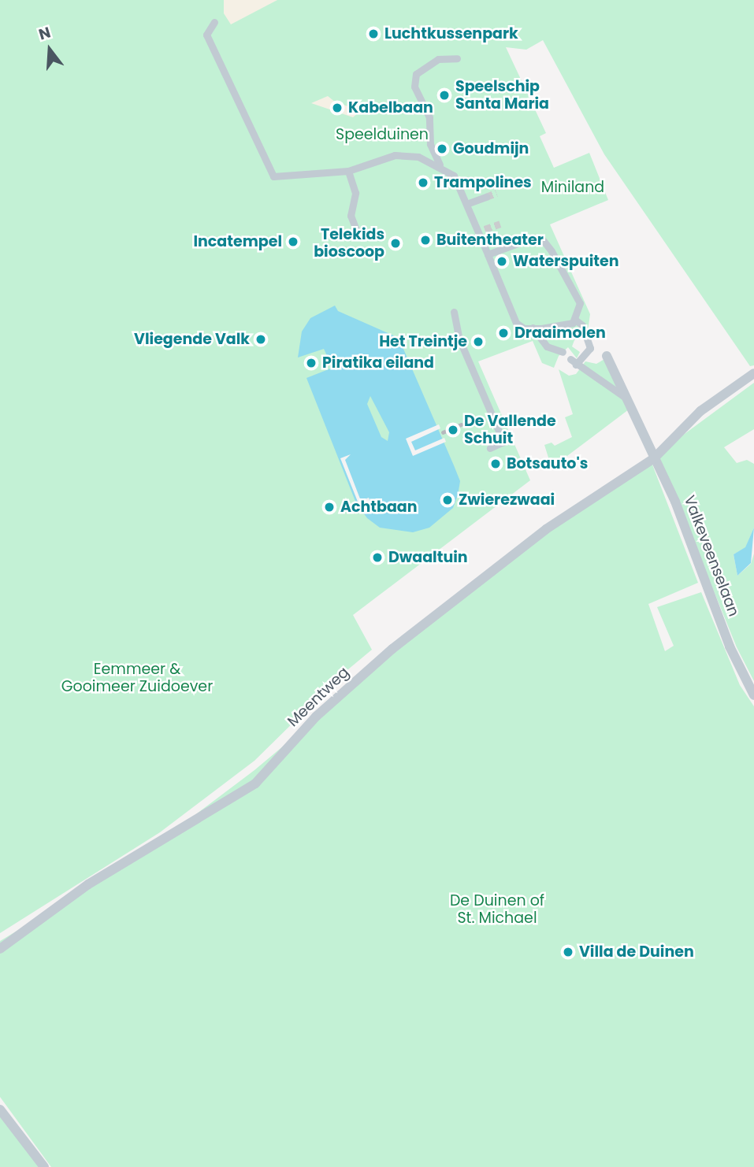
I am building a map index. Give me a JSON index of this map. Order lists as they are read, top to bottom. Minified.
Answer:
{"streets":{"street":["Valkeveenselaan","Meentweg"]},"crossings":[["Valkeveenselaan","Meentweg"]],"parks":["Speelduinen","Miniland","Eemmeer & Gooimeer Zuidoever","De Duinen of St. Michael"],"places":["Luchtkussenpark","Speelschip Santa Maria","Kabelbaan","Goudmijn","Trampolines","Buitentheater","Incatempel","Telekids bioscoop","Waterspuiten","Draaimolen","Vliegende Valk","Het Treintje","Piratika eiland","De Vallende Schuit","Botsauto's","Zwierezwaai","Achtbaan","Dwaaltuin","Villa de Duinen"],"north":"top"}
